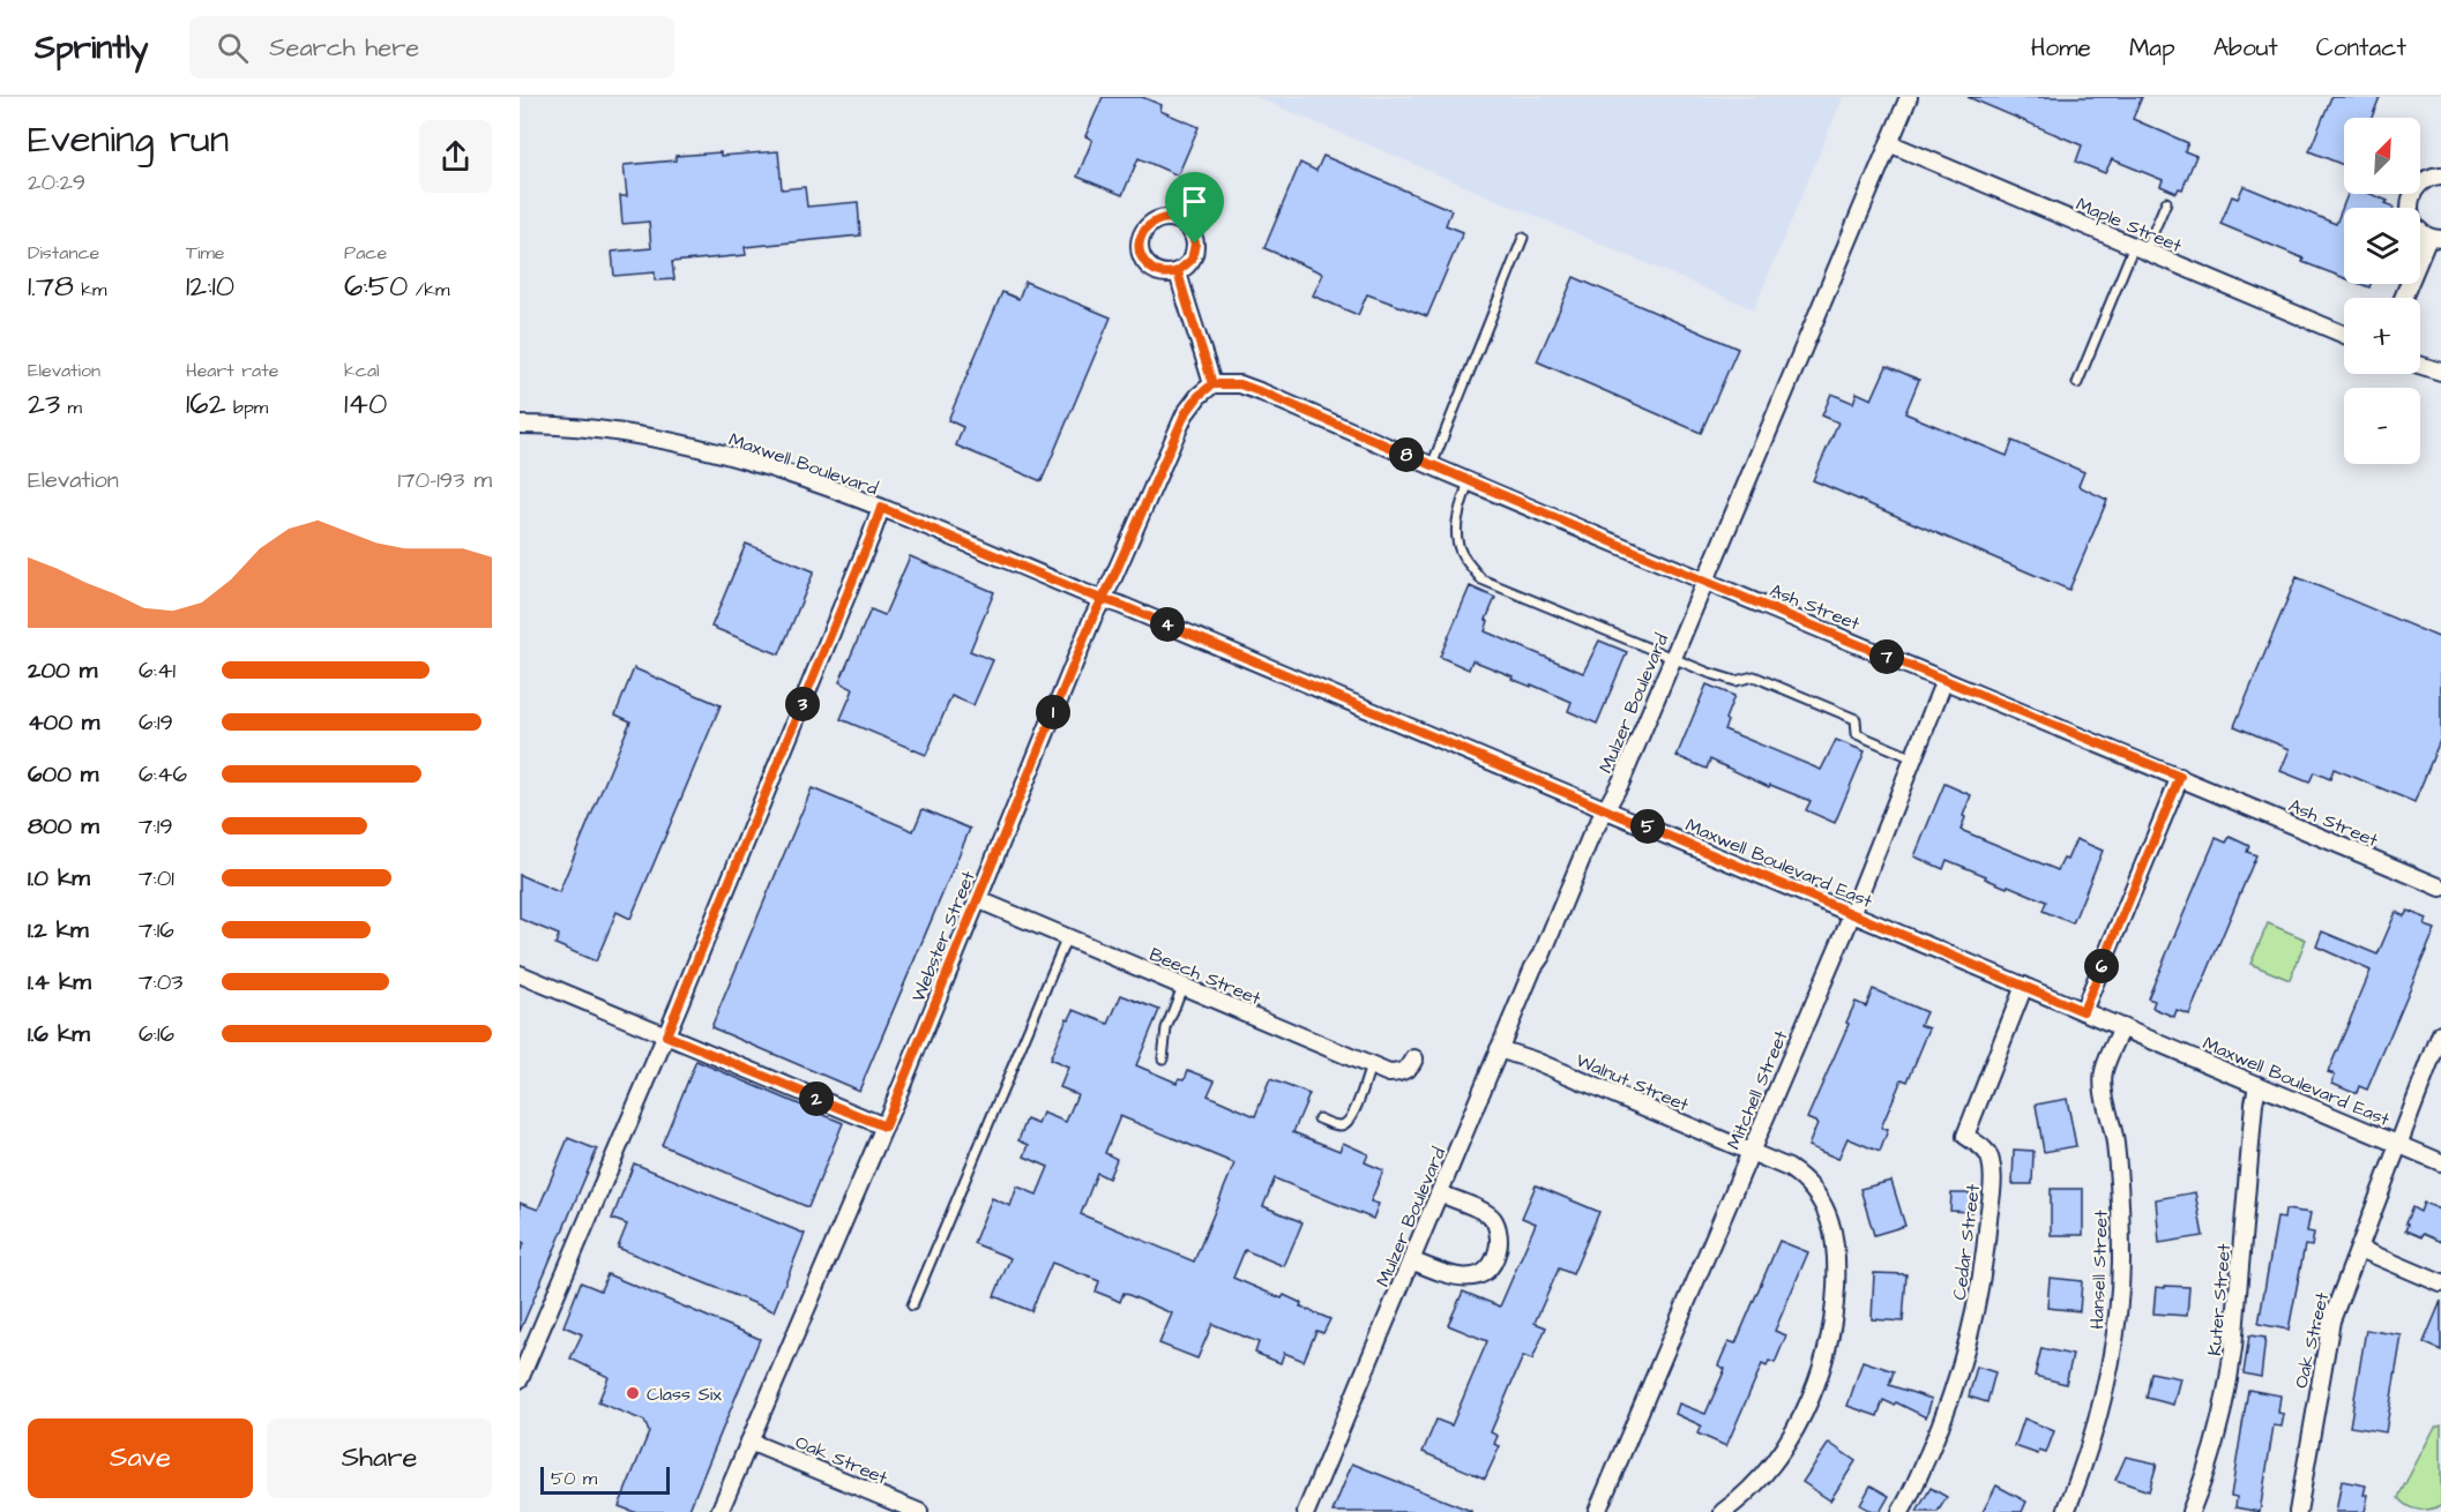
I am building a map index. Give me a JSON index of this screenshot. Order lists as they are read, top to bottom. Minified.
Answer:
{"streets":{"street":["Maple Street","Maxwell Boulevard","Ash Street","Mulzer Boulevard","Maxwell Boulevard East","Webster Street","Beech Street","Walnut Street","Mitchell Street","Cedar Street","Hansell Street","Kuter Street","Oak Street"]},"crossings":[["Maple Street","Mulzer Boulevard"],["Maxwell Boulevard","Maxwell Boulevard East"],["Maxwell Boulevard","Webster Street"],["Ash Street","Mulzer Boulevard"],["Ash Street","Webster Street"],["Ash Street","Mitchell Street"],["Mulzer Boulevard","Maxwell Boulevard East"],["Mulzer Boulevard","Walnut Street"],["Maxwell Boulevard East","Webster Street"],["Maxwell Boulevard East","Mitchell Street"],["Maxwell Boulevard East","Cedar Street"],["Maxwell Boulevard East","Hansell Street"],["Maxwell Boulevard East","Kuter Street"],["Maxwell Boulevard East","Oak Street"],["Webster Street","Beech Street"],["Webster Street","Oak Street"],["Walnut Street","Mitchell Street"]],"places":["Class Six"],"scale_bar":"50 m","north":"top right","page":{"header":"Sprintly","search":"Search here","nav":["Home","Map","About","Contact"],"heading":["Evening run","20:29"],"map_buttons":["+","−"],"stats":[["Distance","1.78 km"],["Time","12:10"],["Pace","6:50 /km"],["Elevation","23 m"],["Heart rate","162 bpm"],["kcal","140"]],"pins":["8","4","7","3","1","5","6","2"],"chart":["Elevation","170–193 m"],"list":[{"name":"200 m","note":"6:41"},{"name":"400 m","note":"6:19"},{"name":"600 m","note":"6:46"},{"name":"800 m","note":"7:19"},{"name":"1.0 km","note":"7:01"},{"name":"1.2 km","note":"7:16"},{"name":"1.4 km","note":"7:03"},{"name":"1.6 km","note":"6:16"}],"buttons":["Save","Share"],"scale":"50 m"}}
